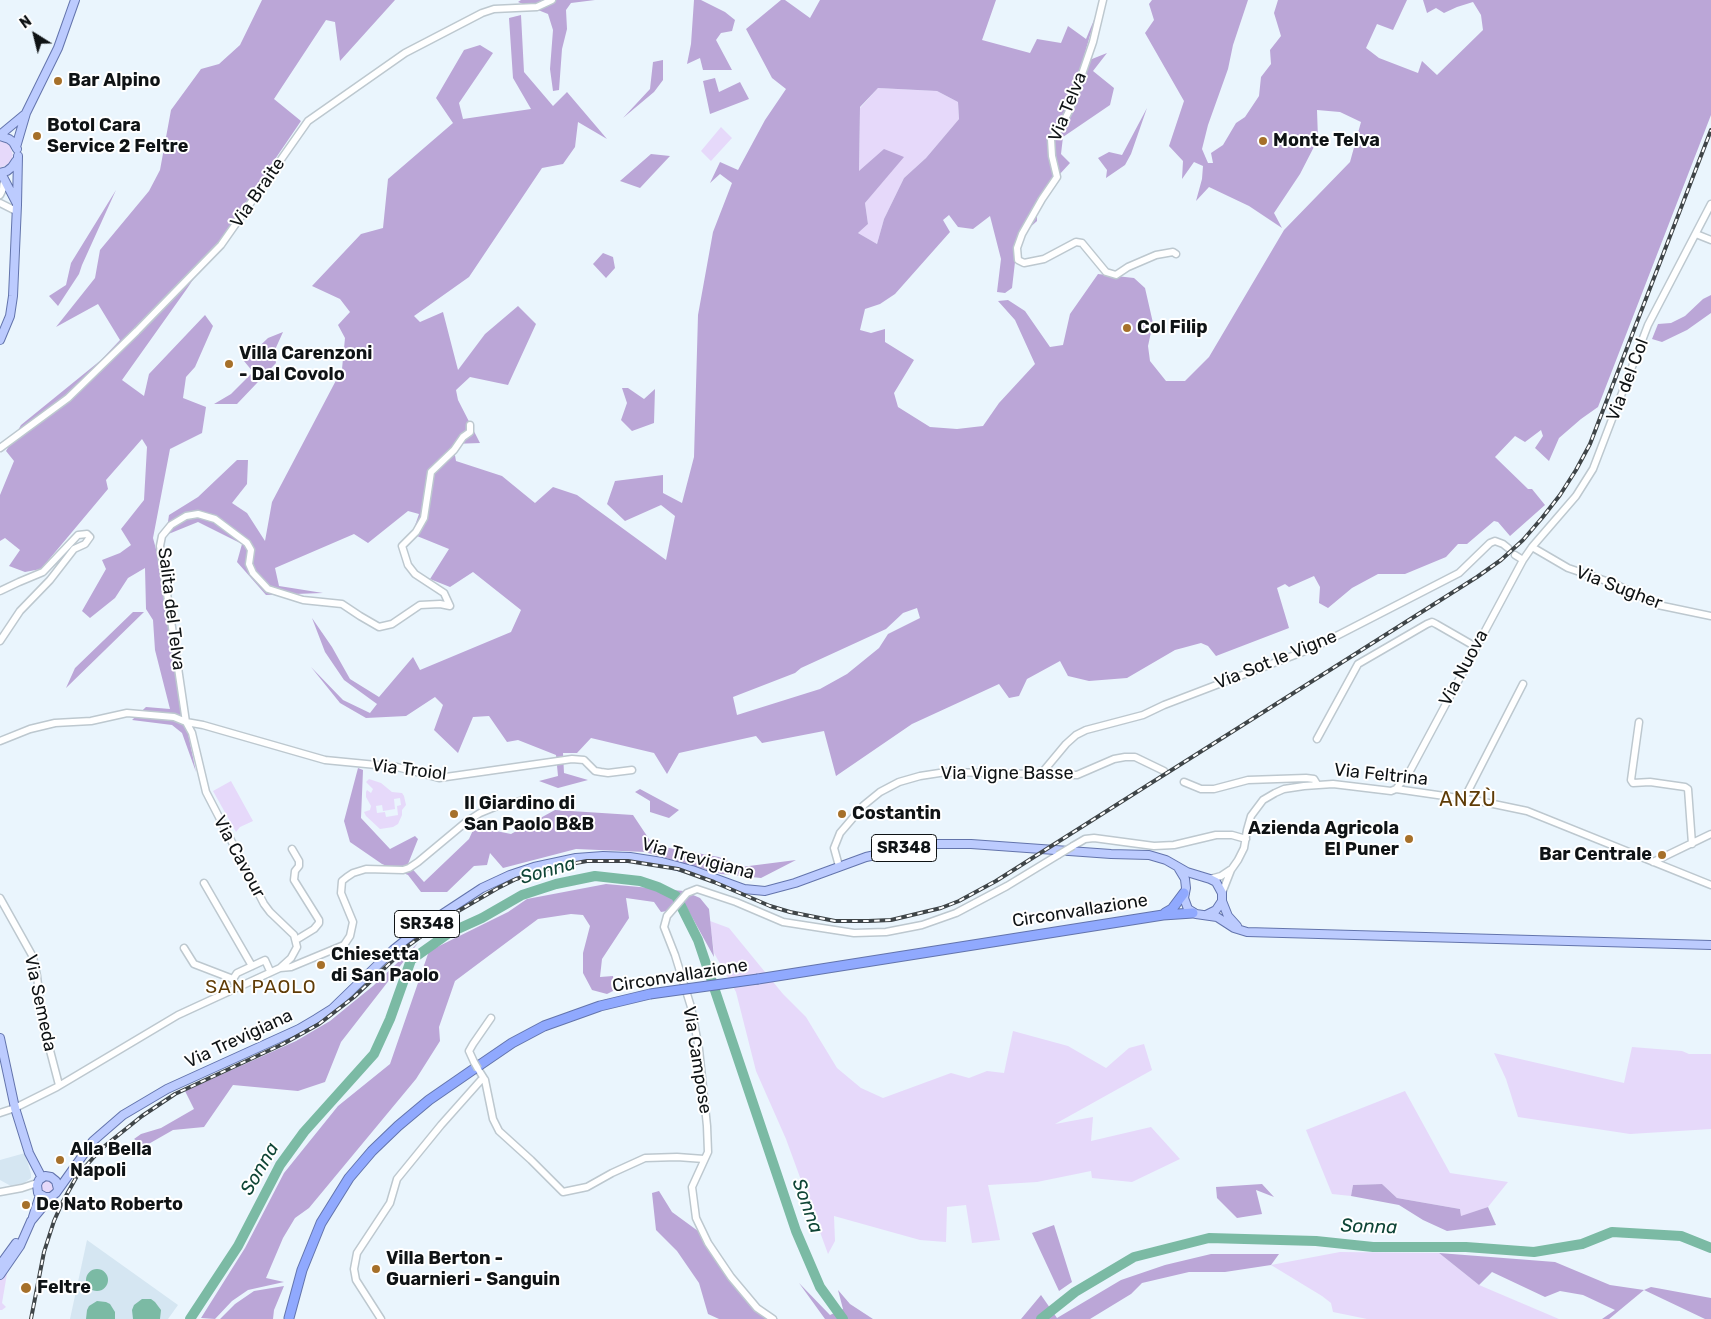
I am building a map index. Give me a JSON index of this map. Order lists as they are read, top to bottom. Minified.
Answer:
{"streets":{"highway":["Circonvallazione"],"main road":["Via Feltrina","SR348","Via Trevigiana"],"street":["Via Telva","Via Braite","Via del Col","Via Sugher","Salita del Telva","Via Sot le Vigne","Via Nuova","Via Troiol","Via Vigne Basse","Via Cavour","Via Semeda","Via Campose"]},"crossings":[["Via del Col","Via Sugher"],["Via del Col","Via Nuova"],["Via Sugher","Via Nuova"],["Salita del Telva","Via Troiol"],["Salita del Telva","Via Cavour"],["Via Sot le Vigne","Via Vigne Basse"],["Via Nuova","Via Feltrina"],["Via Troiol","Via Cavour"],["Via Vigne Basse","SR348"],["Via Vigne Basse","Via Trevigiana"],["Via Feltrina","SR348"],["Via Feltrina","Circonvallazione"],["Via Feltrina","Via Campose"],["SR348","Via Trevigiana"],["SR348","Circonvallazione"]],"districts":["ANZÙ","SAN PAOLO"],"water":["Sonna"],"places":["Bar Alpino","Botol Cara Service 2 Feltre","Monte Telva","Col Filip","Villa Carenzoni - Dal Covolo","Il Giardino di San Paolo B&B","Costantin","Azienda Agricola El Puner","Bar Centrale","Chiesetta di San Paolo","Alla Bella Napoli","De Nato Roberto","Villa Berton - Guarnieri - Sanguin","Feltre"],"north":"top left"}
